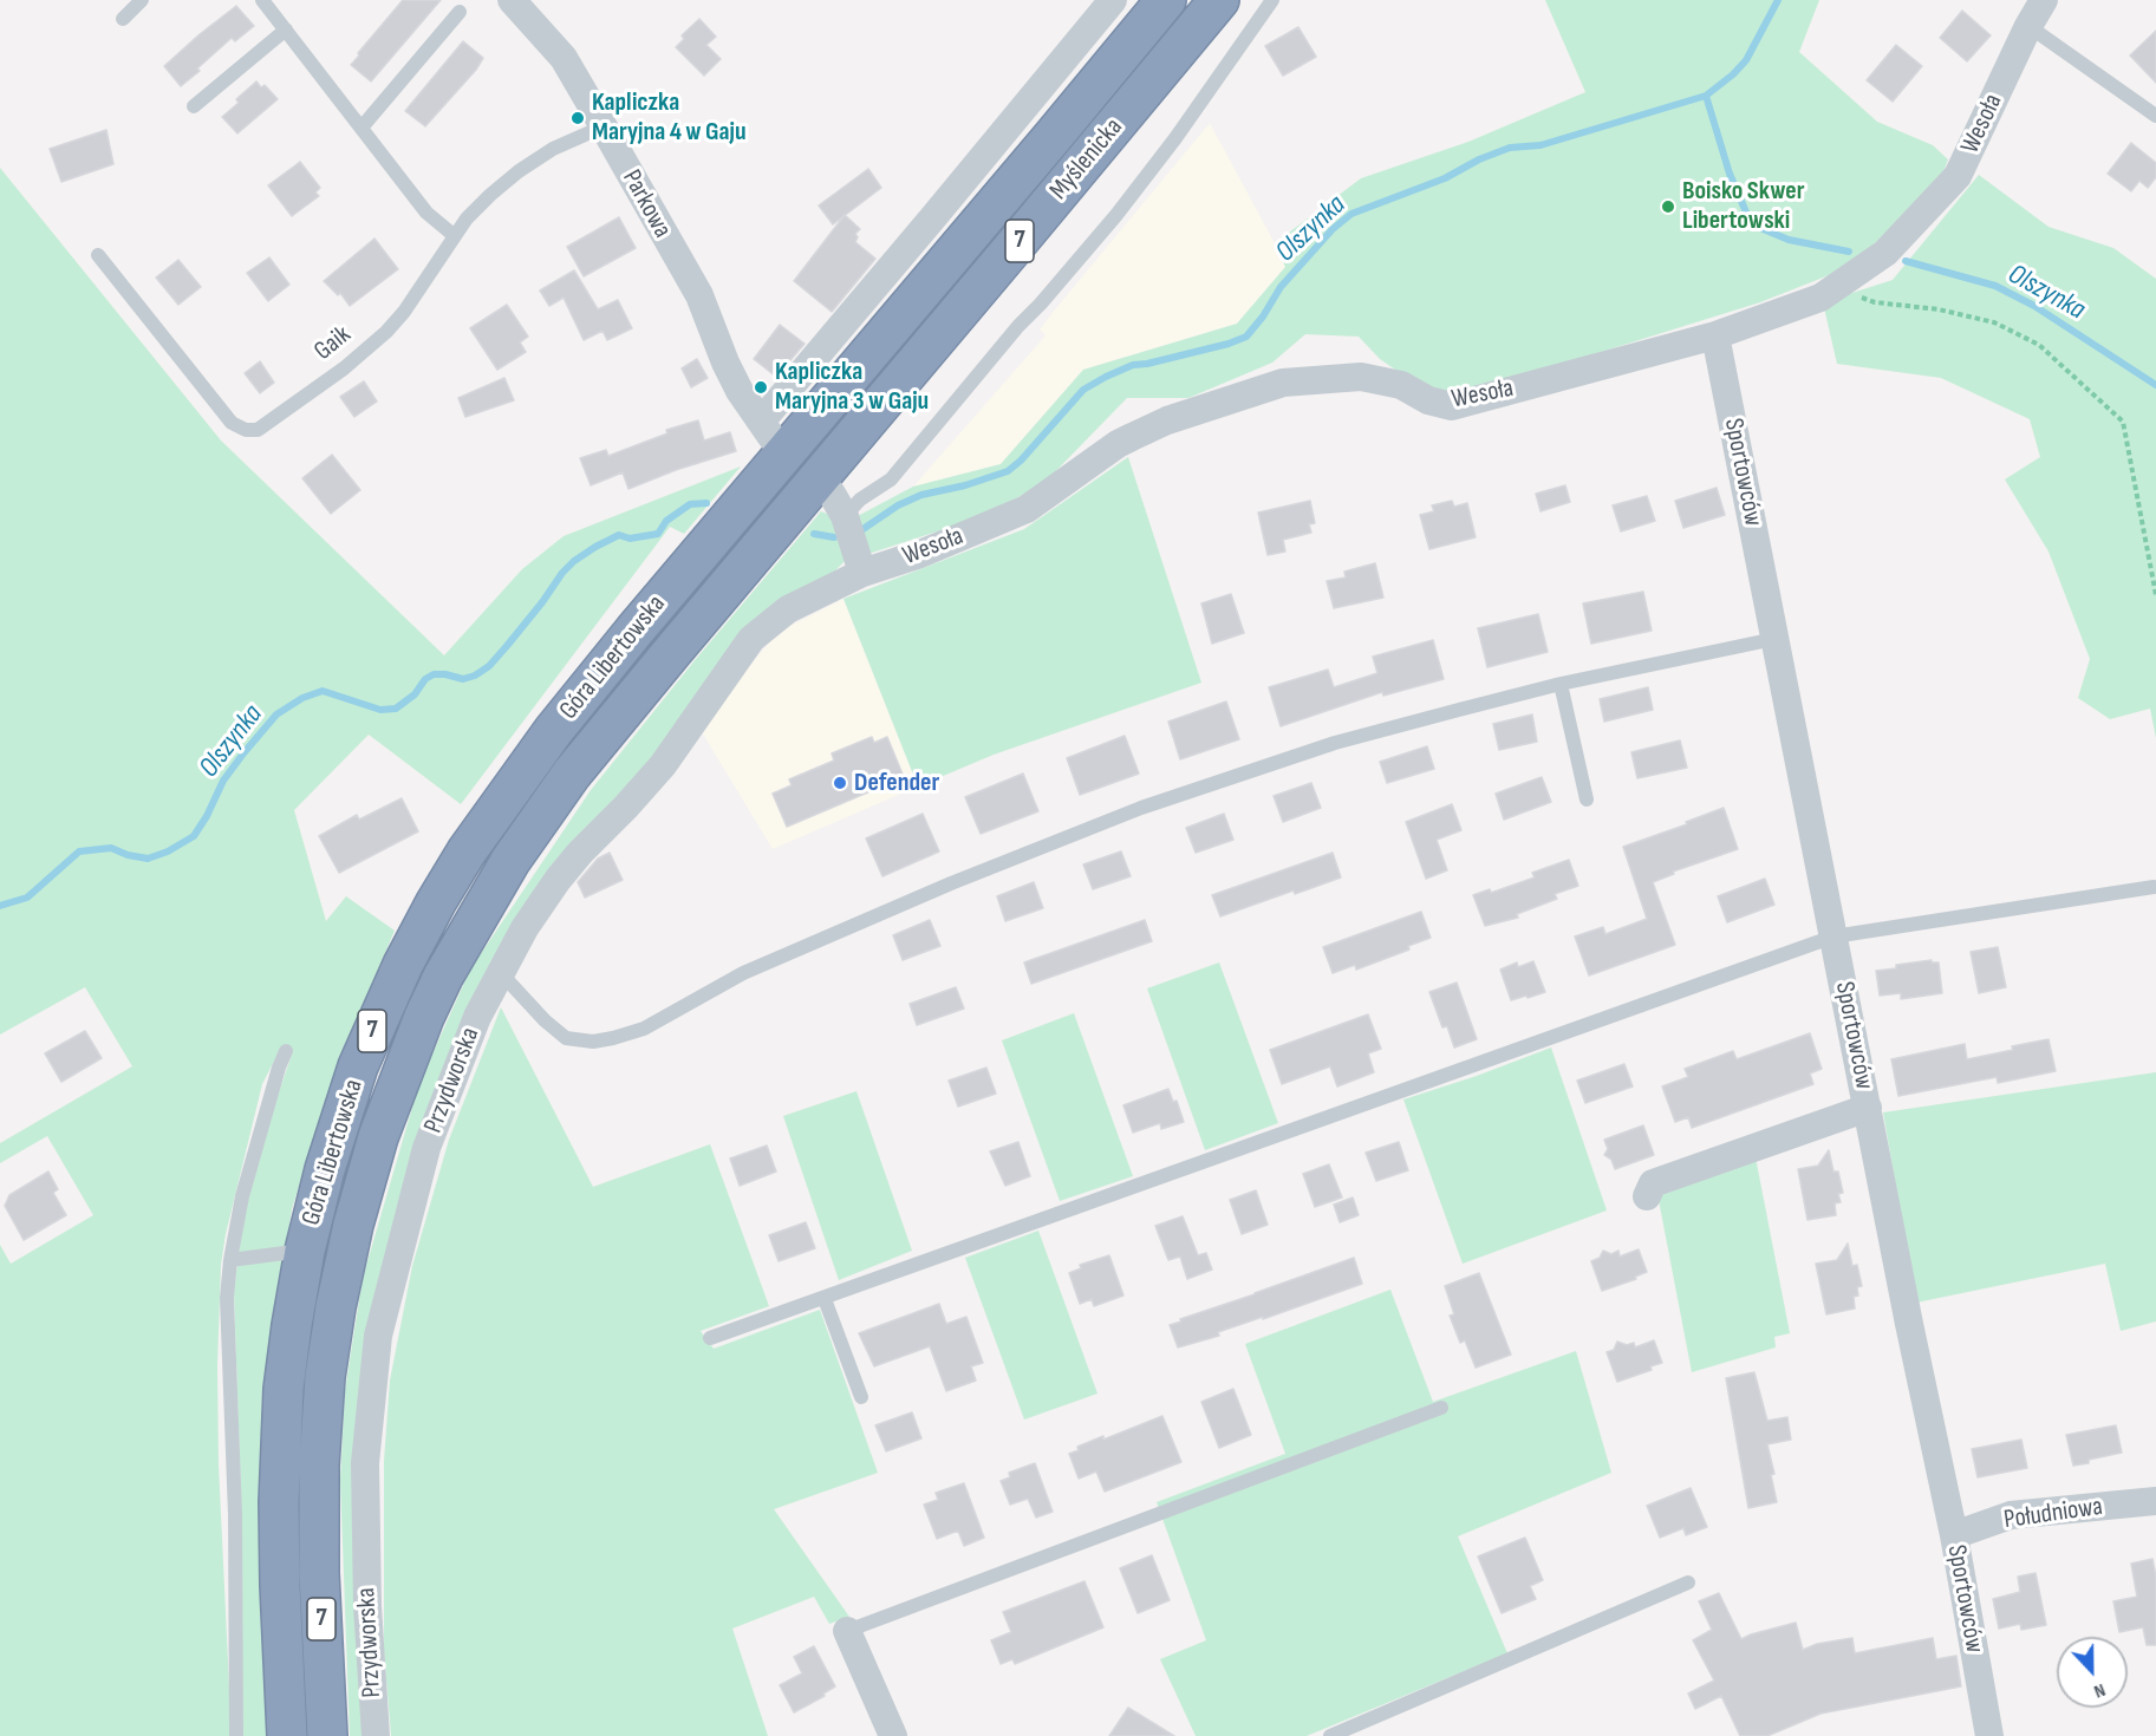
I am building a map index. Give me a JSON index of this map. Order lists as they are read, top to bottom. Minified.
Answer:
{"streets":{"highway":["Myślenicka","7","Góra Libertowska"],"street":["Wesoła","Parkowa","Sportowców","Przydworska","Południowa"],"lane":["Gaik"]},"crossings":[["Wesoła","Sportowców"],["Wesoła","Przydworska"],["Myślenicka","Parkowa"],["Myślenicka","Góra Libertowska"],["Parkowa","Gaik"],["Parkowa","Góra Libertowska"],["Sportowców","Południowa"]],"water":["Olszynka"],"places":["Kapliczka Maryjna 4 w Gaju","Boisko Skwer Libertowski","Kapliczka Maryjna 3 w Gaju","Defender"],"north":"bottom"}
